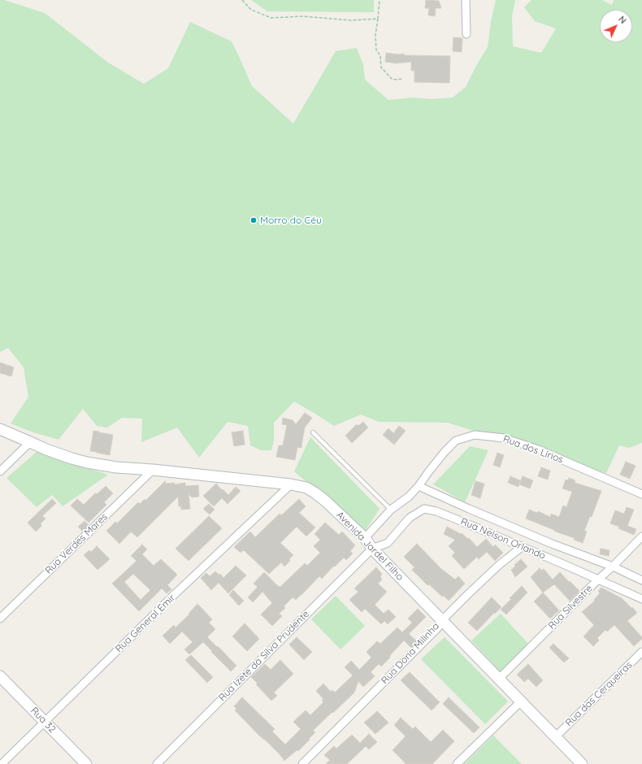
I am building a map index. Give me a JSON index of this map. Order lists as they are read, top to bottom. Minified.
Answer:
{"streets":{"main road":["Avenida Jardel Filho","Rua 32"],"street":["Rua dos Lírios","Rua Nelson Orlando","Rua Verdes Mares","Rua Silvestre","Rua General Emir","Rua Dona Milinha","Rua Izete da Silva Prudente","Rua das Cerqueiras"]},"crossings":[["Rua dos Lírios","Rua Nelson Orlando"],["Rua dos Lírios","Avenida Jardel Filho"],["Rua Nelson Orlando","Avenida Jardel Filho"],["Rua Nelson Orlando","Rua Silvestre"],["Rua Nelson Orlando","Rua Dona Milinha"],["Rua Nelson Orlando","Rua Izete da Silva Prudente"],["Rua Verdes Mares","Avenida Jardel Filho"],["Avenida Jardel Filho","Rua Silvestre"],["Avenida Jardel Filho","Rua General Emir"],["Avenida Jardel Filho","Rua Dona Milinha"],["Avenida Jardel Filho","Rua Izete da Silva Prudente"],["Avenida Jardel Filho","Rua das Cerqueiras"],["Rua General Emir","Rua 32"]],"places":["Morro do Céu"],"north":"top right"}
